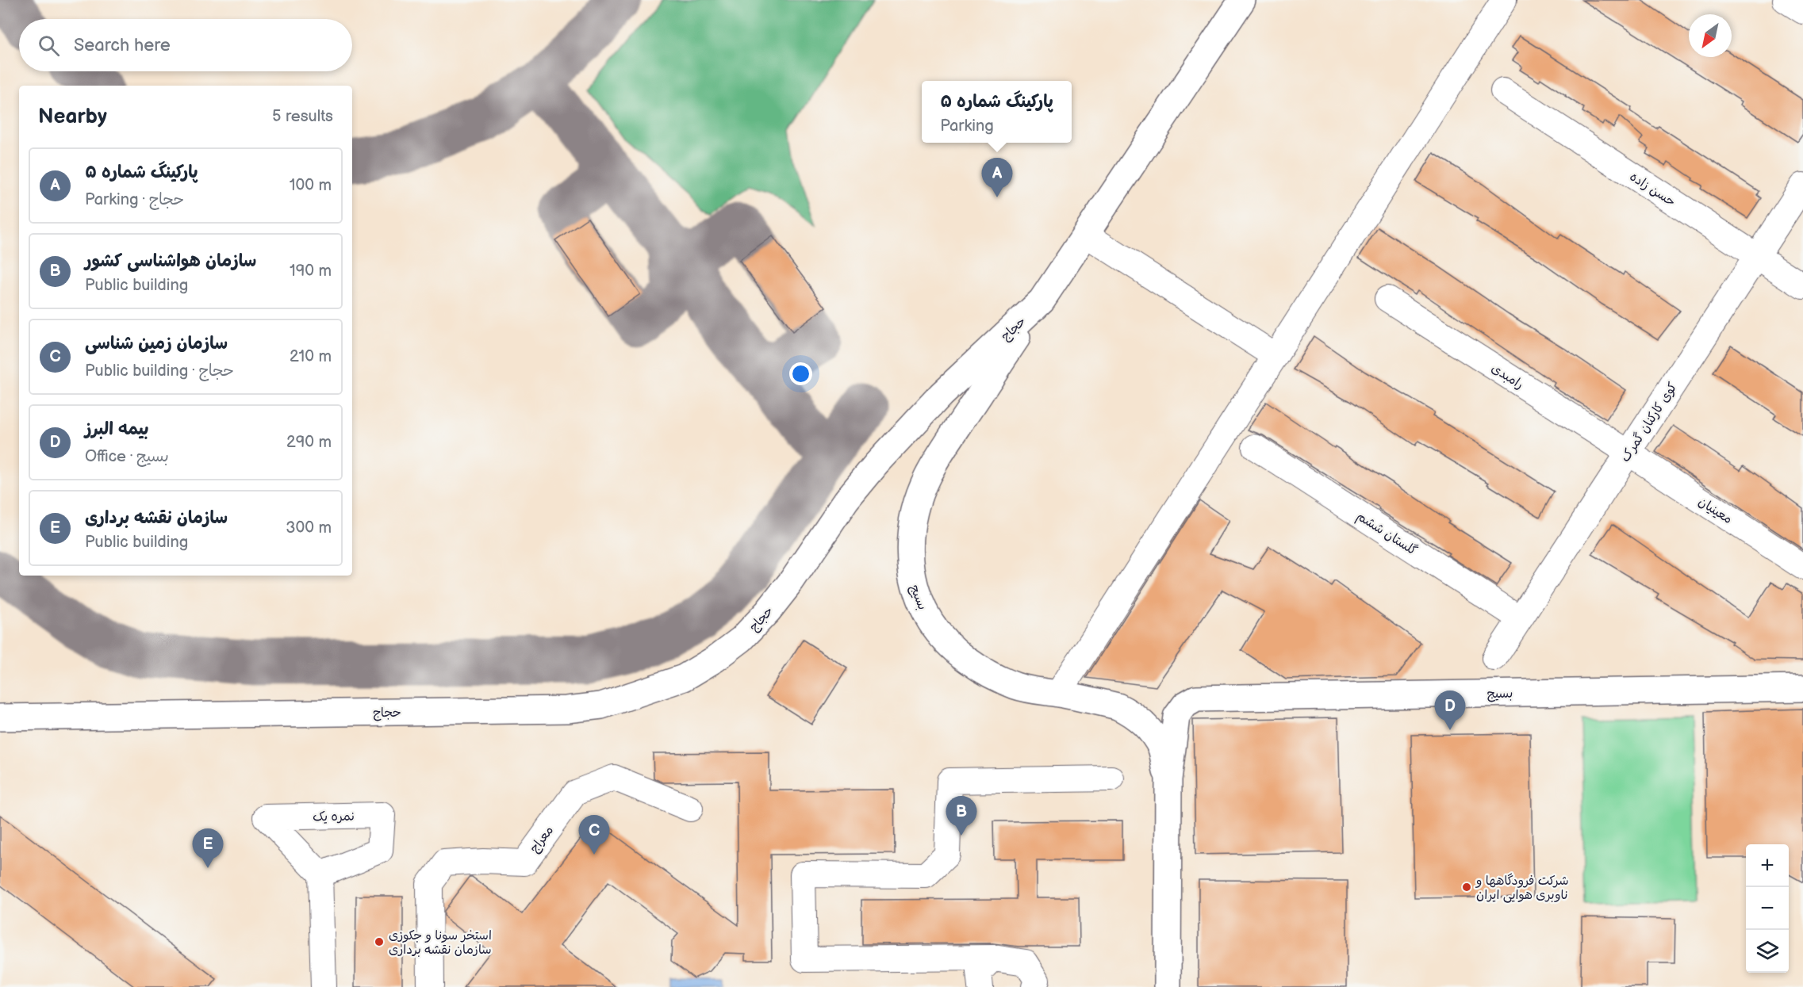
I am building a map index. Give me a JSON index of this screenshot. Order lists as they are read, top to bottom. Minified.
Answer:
{"streets":{"main road":["حجاج","بسیج"],"street":["حسن زاده","رامبدی","کوی کارکنان گمرک","معینیان","گلستان ششم","معراج"]},"crossings":[["حسن زاده","کوی کارکنان گمرک"],["حجاج","بسیج"],["رامبدی","کوی کارکنان گمرک"],["رامبدی","معینیان"],["کوی کارکنان گمرک","معینیان"],["کوی کارکنان گمرک","گلستان ششم"]],"places":["شرکت فرودگاهها و ناوبری هوایی ایران","استخر سونا و جکوزی سازمان نقشه برداری"],"north":"bottom left","page":{"search":"Search here","popup":["پارکینگ شماره ۵","Parking"],"heading":["Nearby","5 results"],"list":[{"mark":"A","name":"پارکینگ شماره ۵","note":"Parking · حجاج","value":"100 m"},{"mark":"B","name":"سازمان هواشناسی کشور","note":"Public building","value":"190 m"},{"mark":"C","name":"سازمان زمین شناسی","note":"Public building · حجاج","value":"210 m"},{"mark":"D","name":"بیمه البرز","note":"Office · بسیج","value":"290 m"},{"mark":"E","name":"سازمان نقشه برداری","note":"Public building","value":"300 m"}],"pins":["A","D","B","C","E"],"map_buttons":["+","−"]}}
